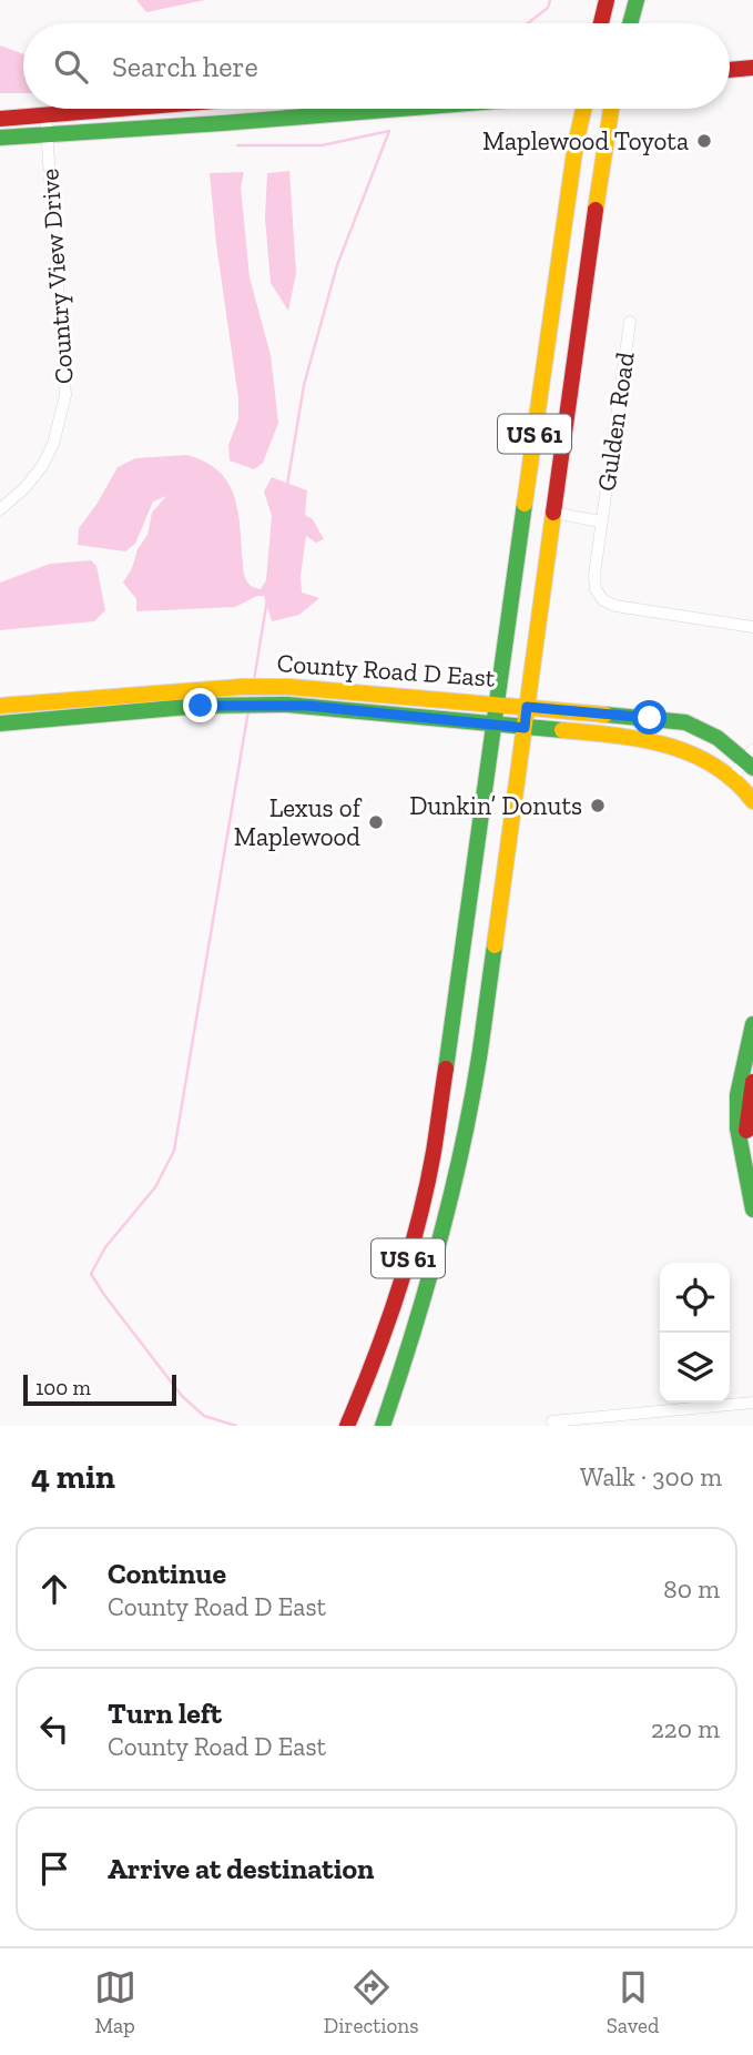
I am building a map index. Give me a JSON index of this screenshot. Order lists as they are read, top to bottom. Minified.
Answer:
{"streets":{"main road":["US 61","County Road D East"],"street":["Country View Drive","Gulden Road"]},"crossings":[["Gulden Road","US 61"],["US 61","County Road D East"]],"places":["Maplewood Toyota","Dunkin’ Donuts","Lexus of Maplewood"],"scale_bar":"100 m","page":{"search":"Search here","scale":"100 m","heading":["4 min","Walk · 300 m"],"list":[["Continue","County Road D East","80 m"],["Turn left","County Road D East","220 m"],"Arrive at destination"],"nav":["Map","Directions","Saved"]}}
